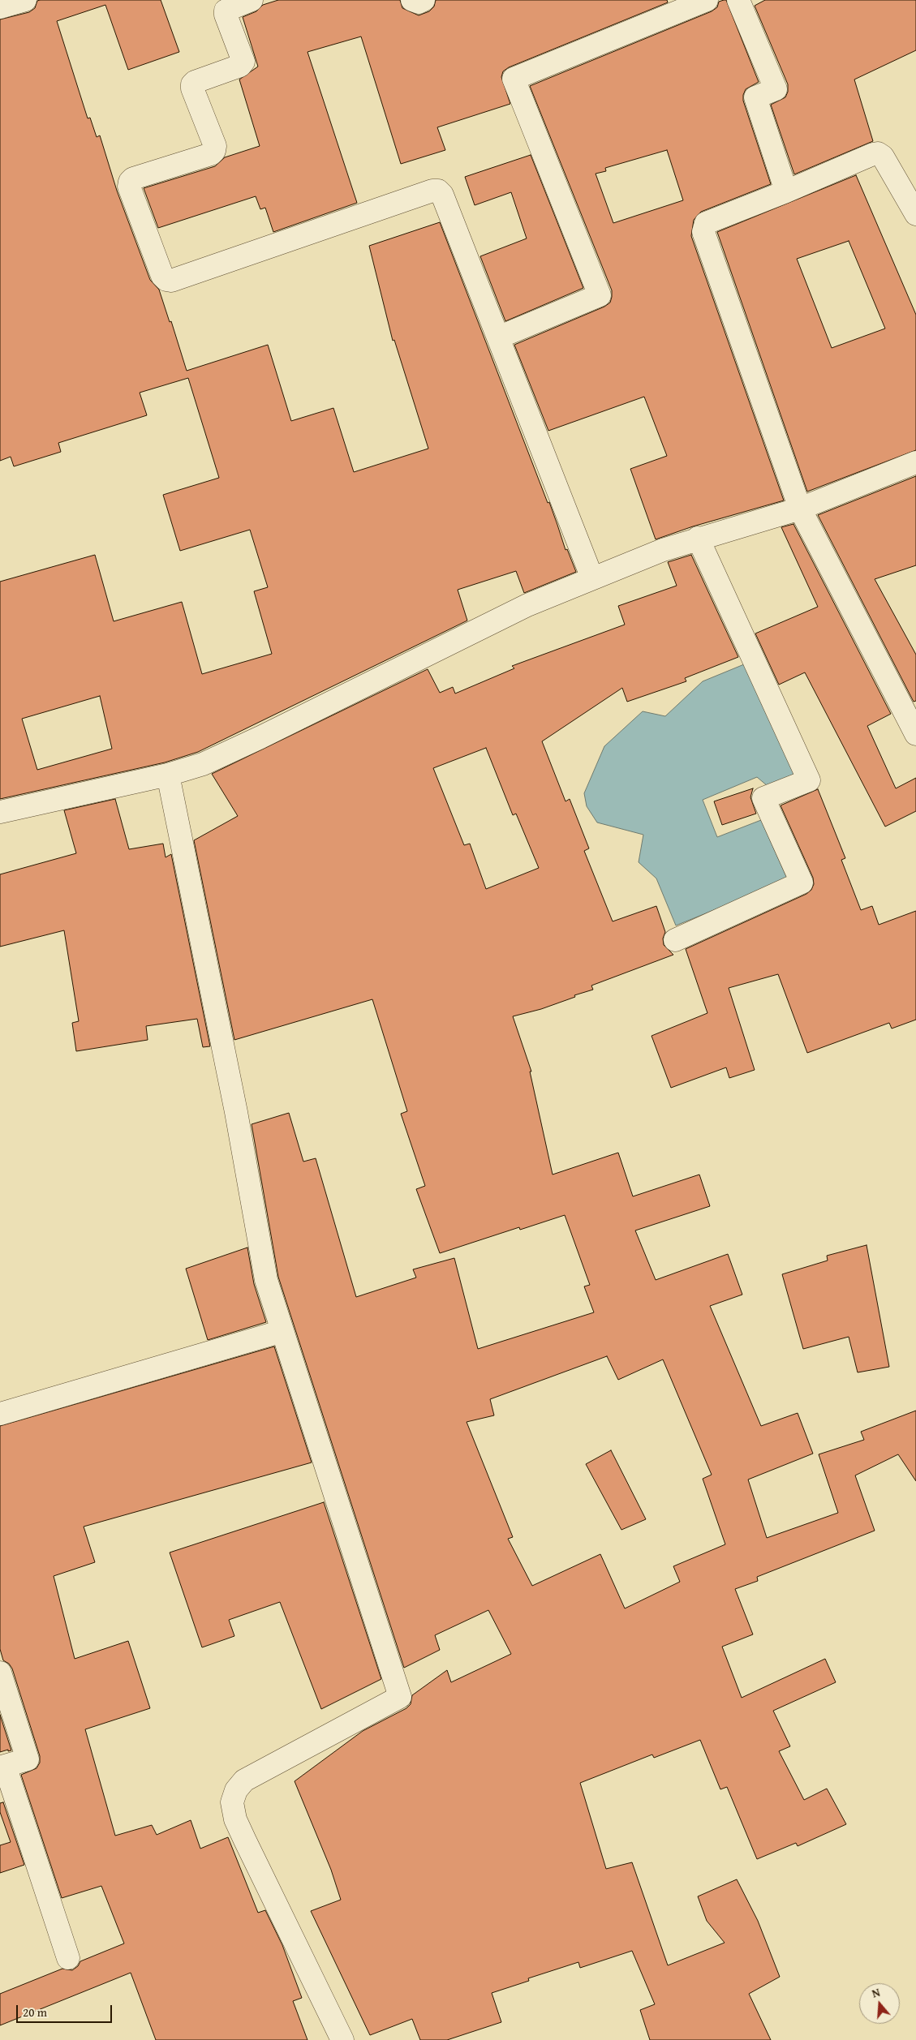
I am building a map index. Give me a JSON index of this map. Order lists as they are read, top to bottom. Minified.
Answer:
{"scale_bar":"20 m","north":"top"}
